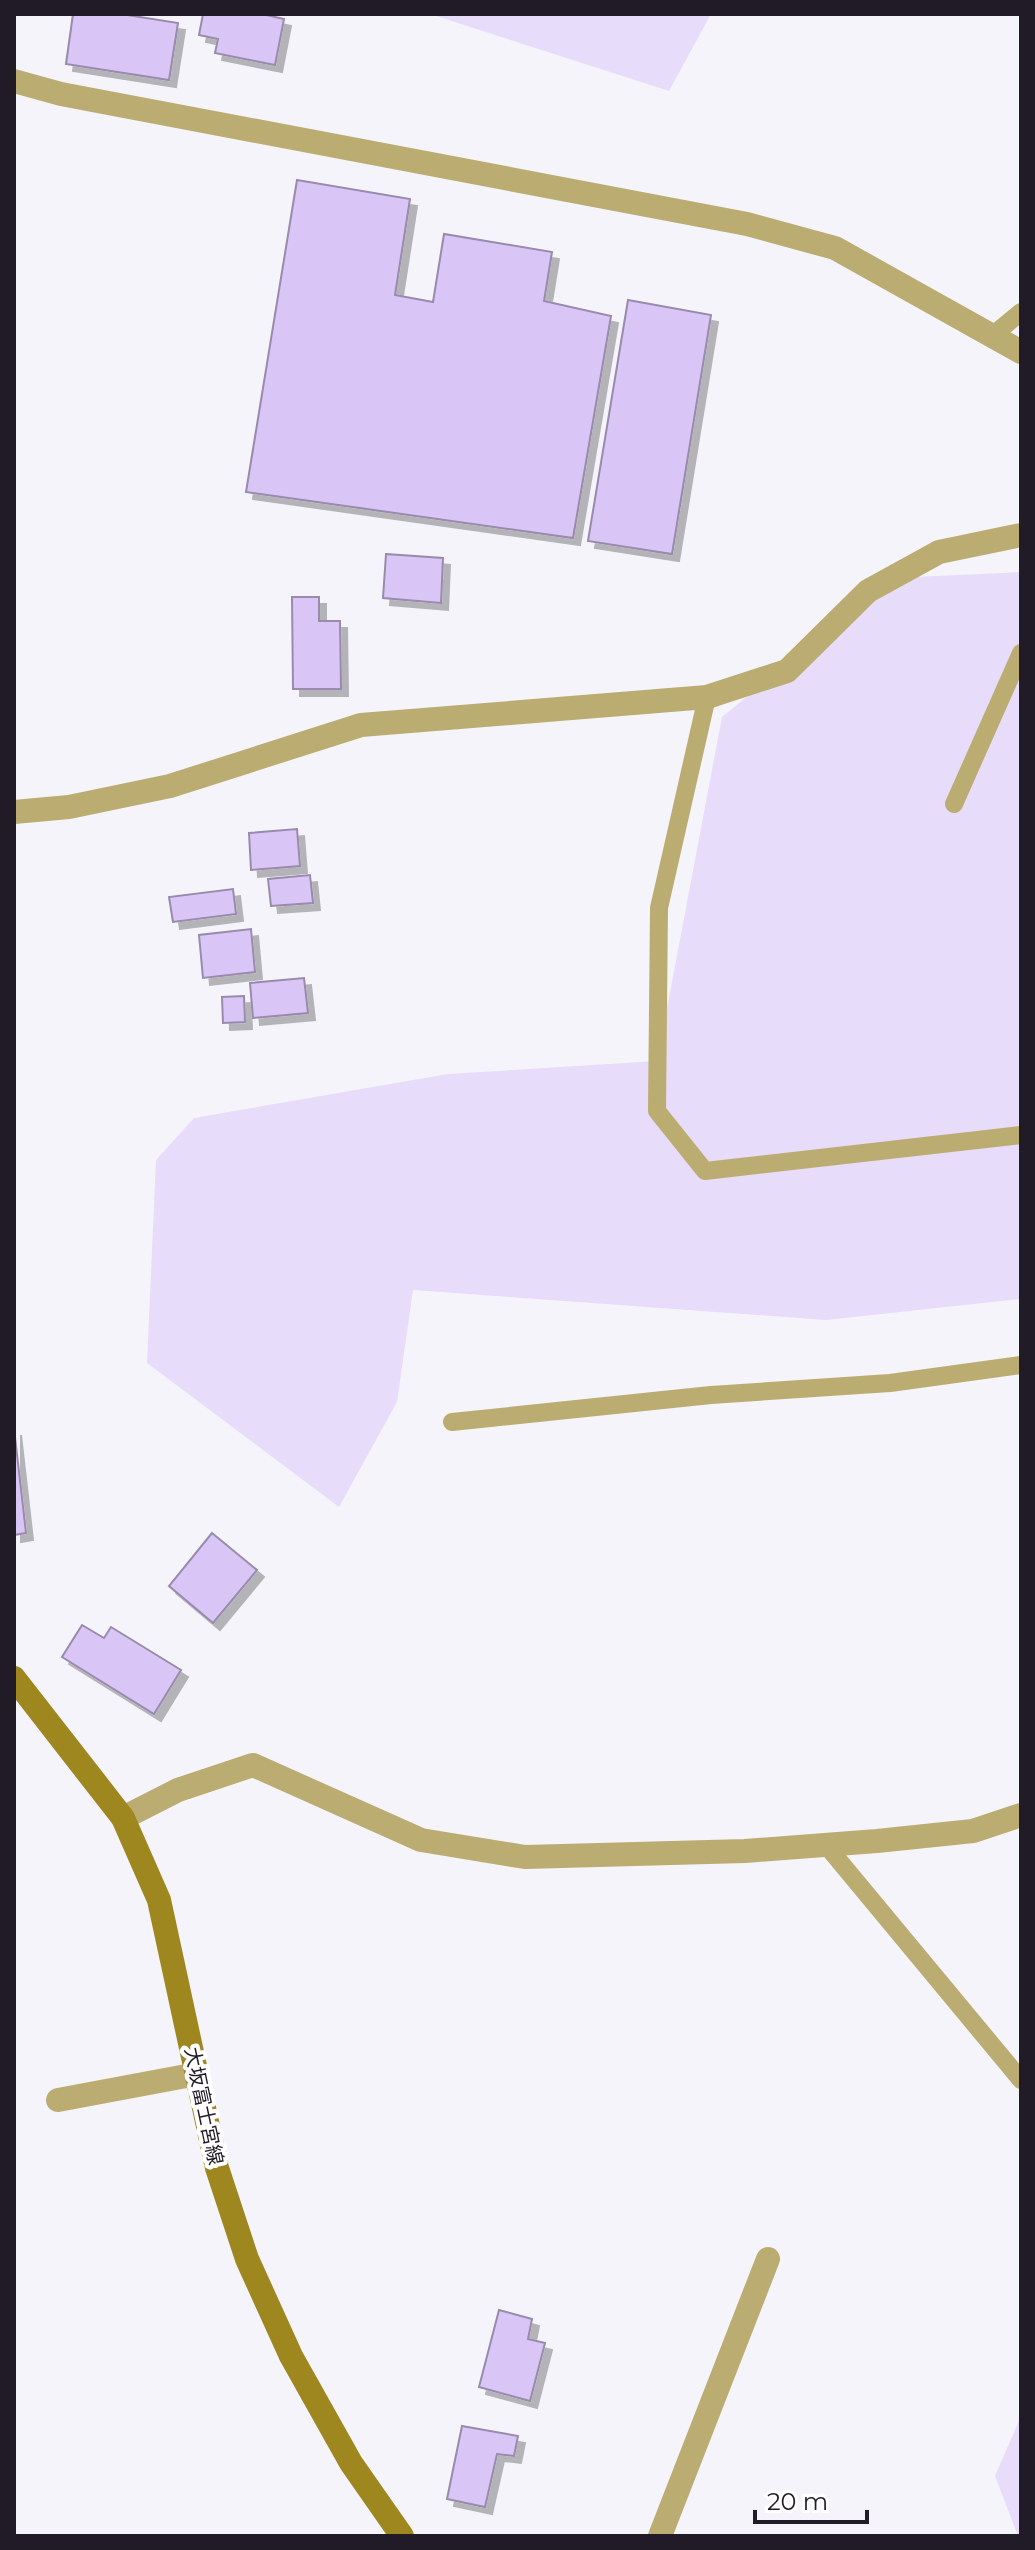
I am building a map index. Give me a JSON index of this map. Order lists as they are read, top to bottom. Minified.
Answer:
{"streets":{"main road":["大坂富士宮線"]},"scale_bar":"20 m"}
